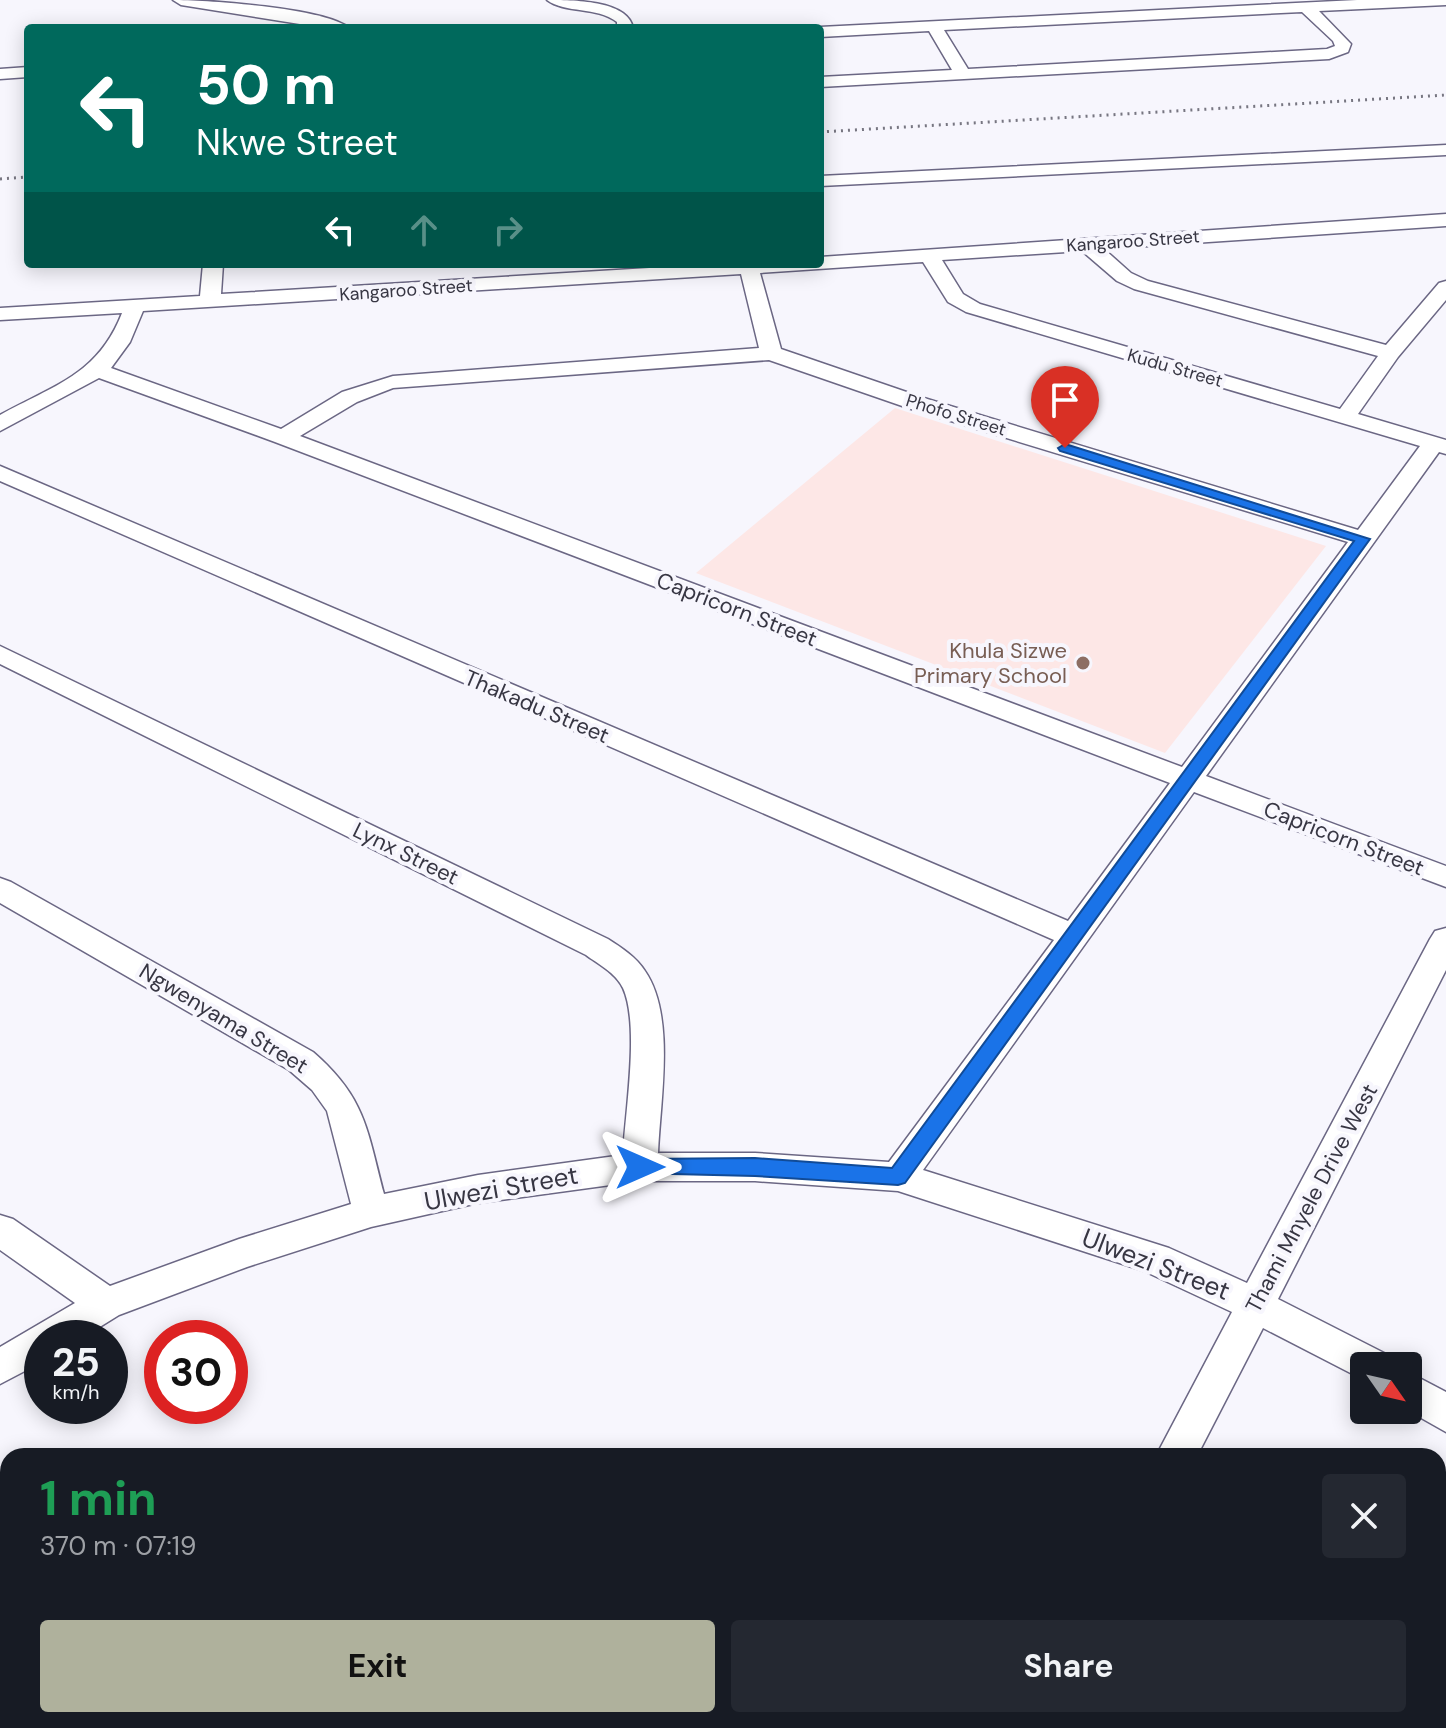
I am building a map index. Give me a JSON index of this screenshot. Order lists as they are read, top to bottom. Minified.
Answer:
{"streets":{"street":["Kangaroo Street","Kudu Street","Phofo Street","Capricorn Street","Thakadu Street","Lynx Street","Ngwenyama Street","Ulwezi Street","Thami Mnyele Drive West"]},"crossings":[["Kangaroo Street","Kudu Street"],["Lynx Street","Ulwezi Street"],["Ngwenyama Street","Ulwezi Street"],["Ulwezi Street","Thami Mnyele Drive West"]],"places":["Khula Sizwe Primary School"],"north":"bottom right","page":{"turn":["50 m","Nkwe Street"],"speed":"25 km/h","limit":"30","heading":["1 min","370 m · 07:19"],"buttons":["Exit","Share"]}}
